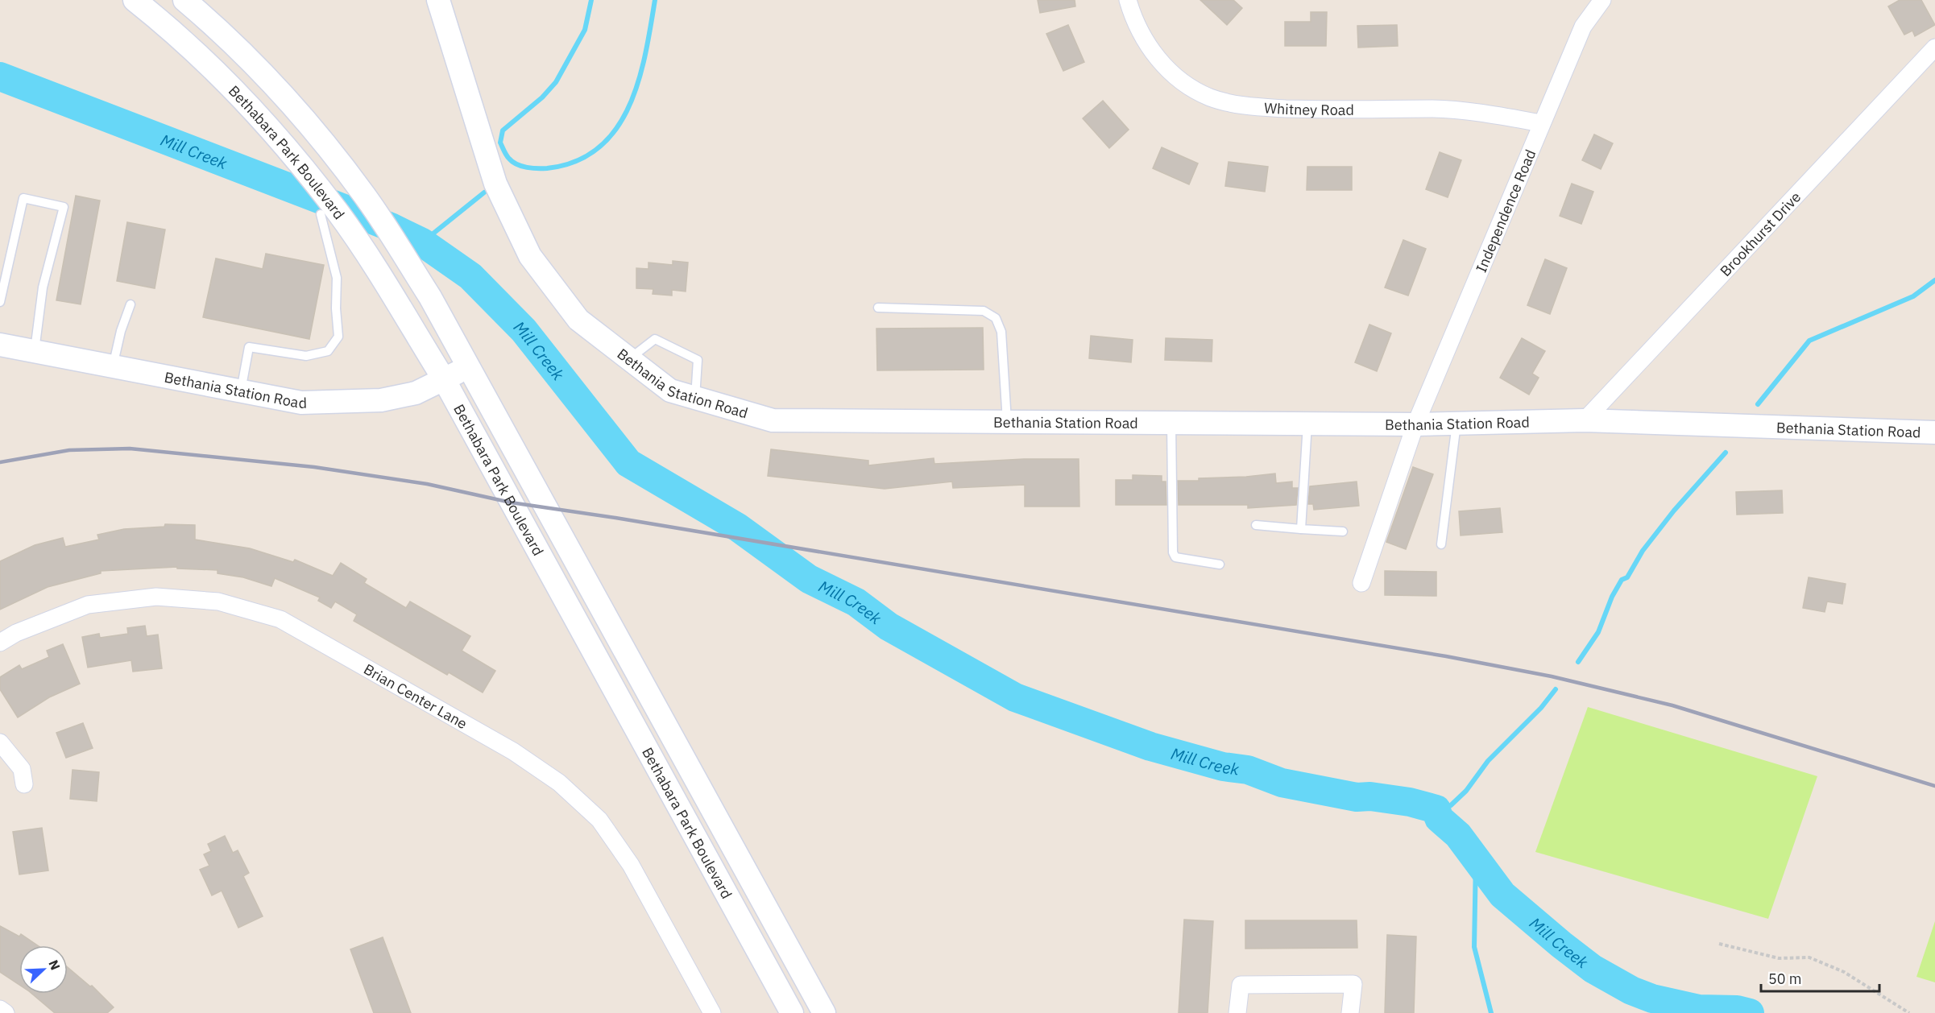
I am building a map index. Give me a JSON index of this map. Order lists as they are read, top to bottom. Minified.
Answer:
{"streets":{"street":["Whitney Road","Bethabara Park Boulevard","Independence Road","Brookhurst Drive","Bethania Station Road","Brian Center Lane"]},"crossings":[["Whitney Road","Independence Road"],["Bethabara Park Boulevard","Bethania Station Road"],["Independence Road","Bethania Station Road"],["Brookhurst Drive","Bethania Station Road"]],"water":["Mill Creek"],"scale_bar":"50 m","north":"top right"}
